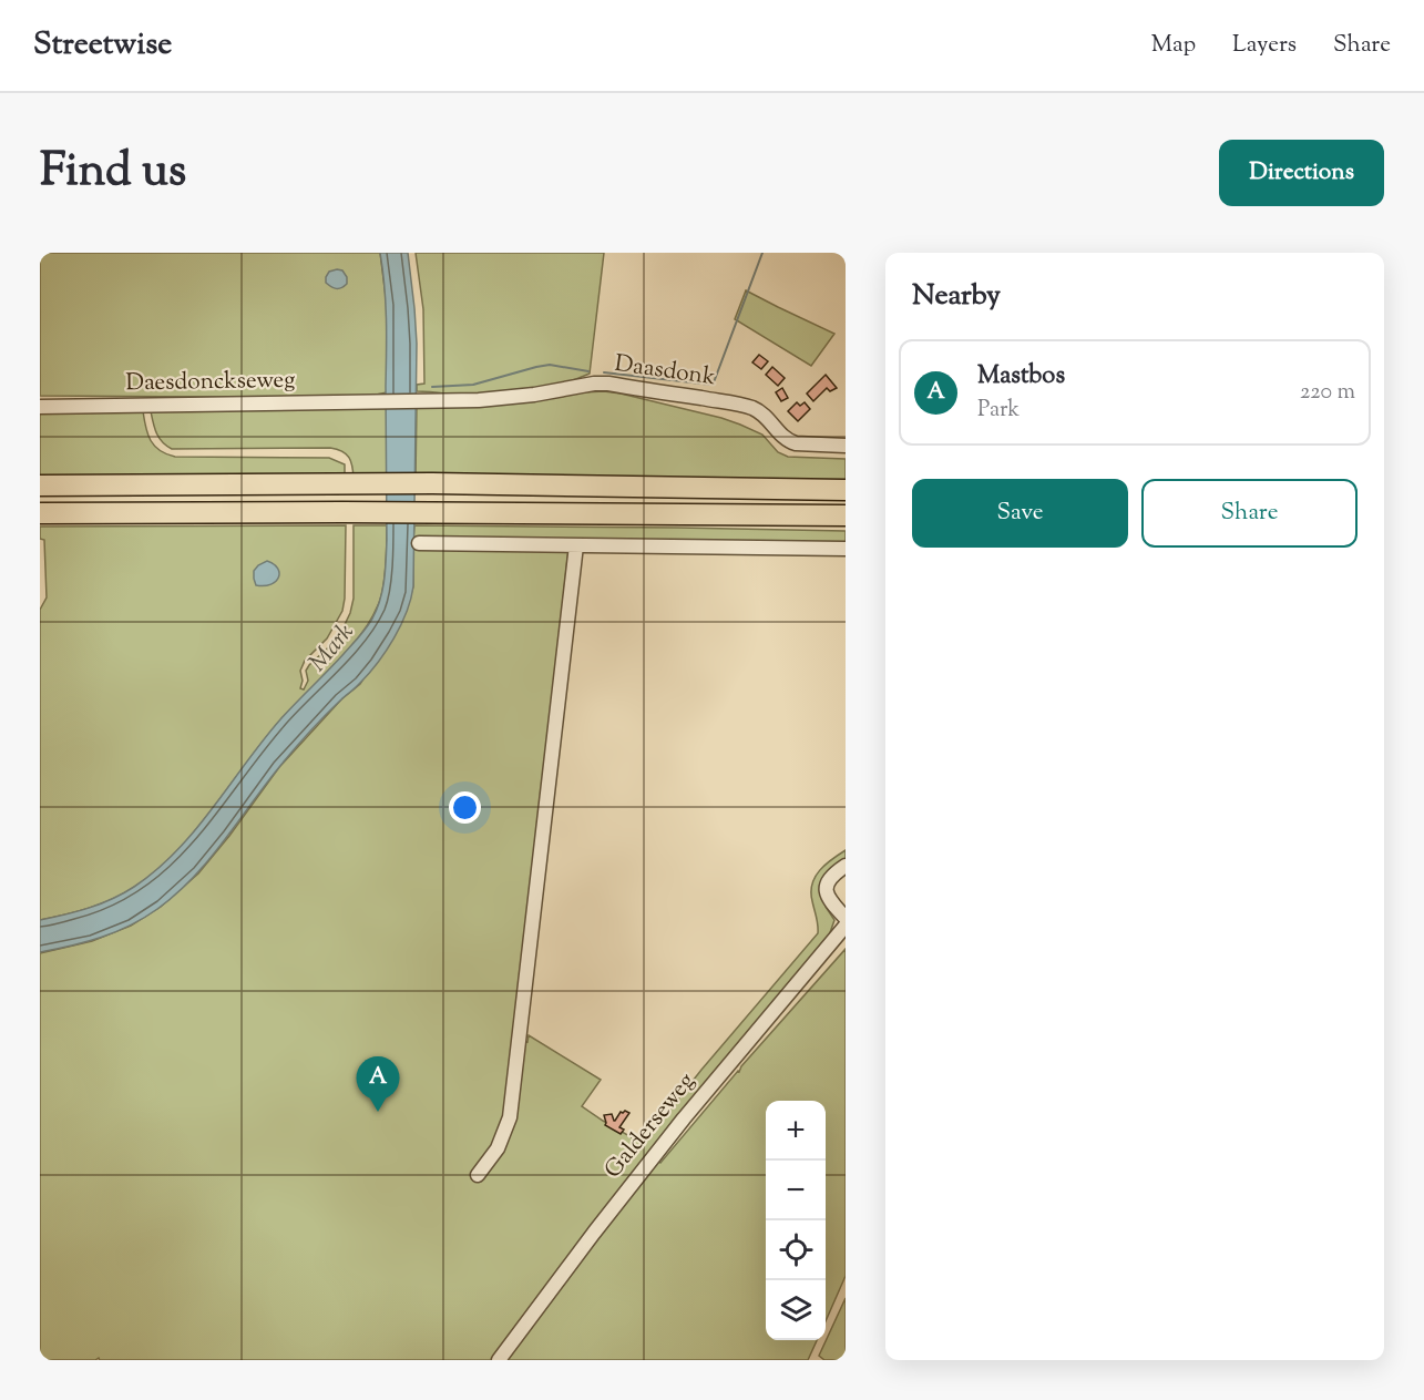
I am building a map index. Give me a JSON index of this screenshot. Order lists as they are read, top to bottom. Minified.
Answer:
{"streets":{"street":["Daasdonk","Daesdonckseweg","Galderseweg"]},"crossings":[["Daasdonk","Daesdonckseweg"]],"water":["Mark"],"page":{"header":"Streetwise","nav":["Map","Layers","Share"],"title":"Find us","buttons":["Directions",["Save","Share"]],"heading":"Nearby","list":[{"mark":"A","name":"Mastbos","note":"Park","value":"220 m"}],"pins":"A","map_buttons":["+","−"]}}
